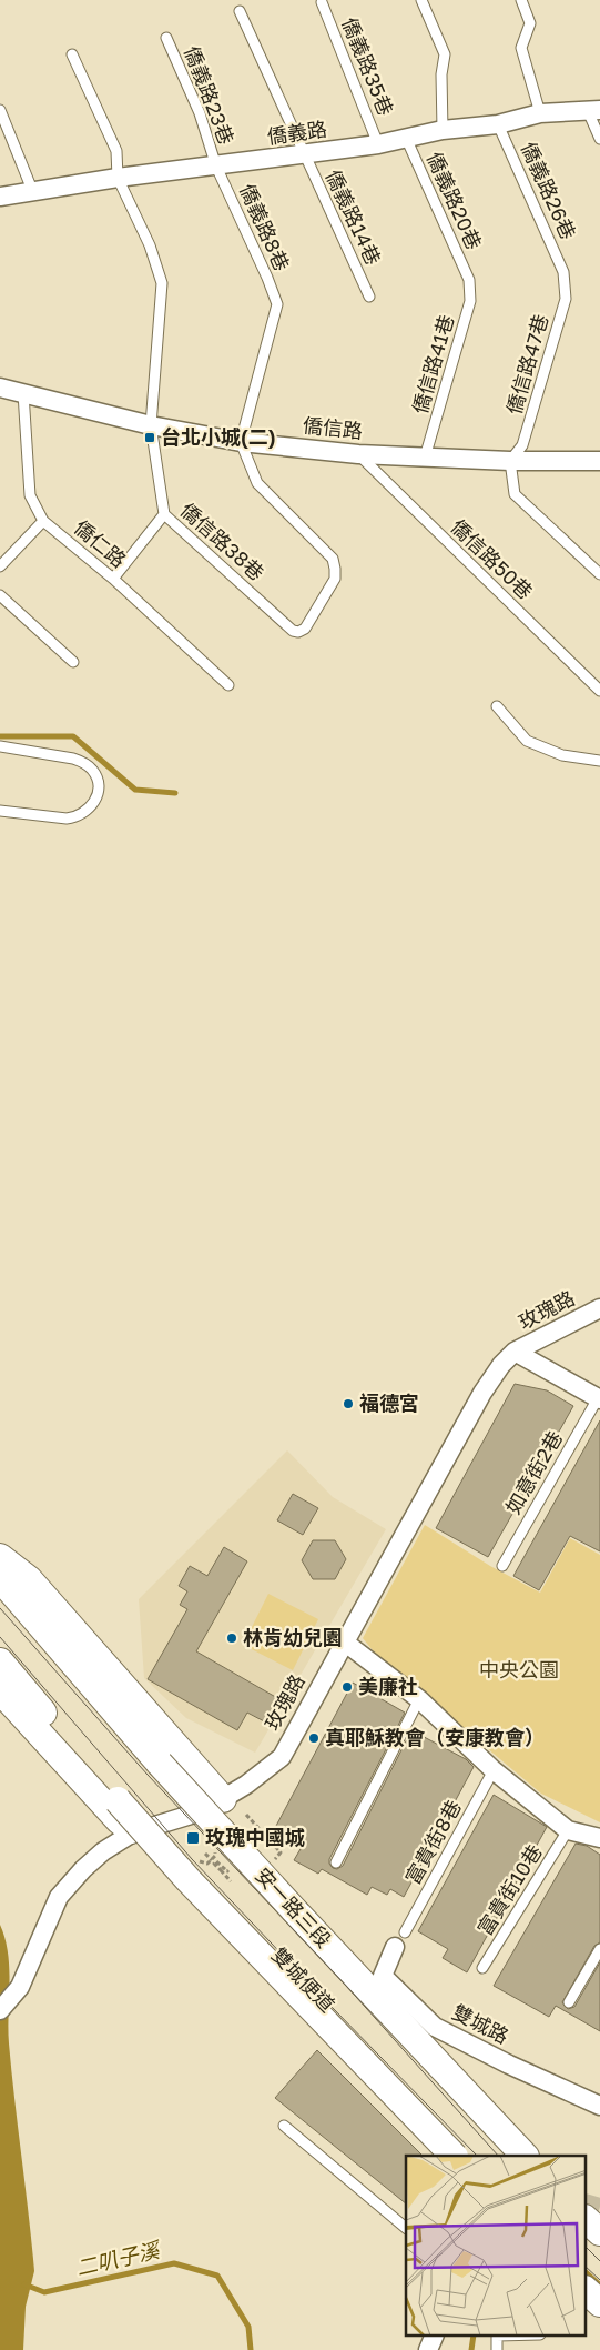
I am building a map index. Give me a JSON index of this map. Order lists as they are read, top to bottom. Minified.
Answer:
{"streets":{"street":["僑義路","僑信路","玫瑰路","安一路三段","雙城便道","雙城路"],"lane":["僑義路35巷","僑義路23巷","僑義路26巷","僑義路20巷","僑義路14巷","僑義路8巷","僑信路41巷","僑信路47巷","僑信路38巷","僑仁路","僑信路50巷","如意街2巷","富貴街8巷","富貴街10巷"]},"crossings":[["僑義路35巷","僑義路"],["僑義路23巷","僑義路"],["僑義路23巷","僑義路8巷"],["僑義路","僑義路26巷"],["僑義路","僑義路20巷"],["僑義路","僑義路14巷"],["僑義路","僑義路8巷"],["僑義路","僑信路38巷"],["僑義路26巷","僑信路47巷"],["僑義路20巷","僑信路41巷"],["僑義路8巷","僑信路"],["僑義路8巷","僑信路38巷"],["僑信路41巷","僑信路"],["僑信路47巷","僑信路"],["僑信路","僑信路38巷"],["僑信路","僑仁路"],["僑信路","僑信路50巷"],["玫瑰路","雙城便道"],["富貴街8巷","雙城路"]],"water":["二叭子溪"],"parks":["中央公園"],"places":{"transit":["台北小城(二)","玫瑰中國城"],"other":["福德宮","林肯幼兒園","美廉社","真耶穌教會（安康教會）"]}}
